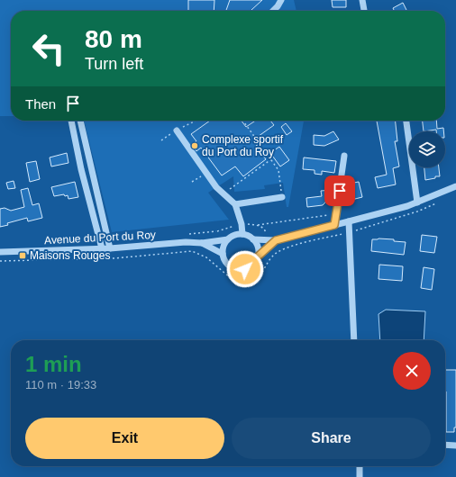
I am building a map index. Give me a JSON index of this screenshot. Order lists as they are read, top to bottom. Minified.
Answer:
{"streets":{"street":["Avenue du Port du Roy"]},"places":{"other":["Complexe sportif du Port du Roy"],"transit":["Maisons Rouges"]},"page":{"turn":["80 m","Turn left"],"then":"Then","heading":["1 min","110 m · 19:33"],"buttons":["Exit","Share"]}}
